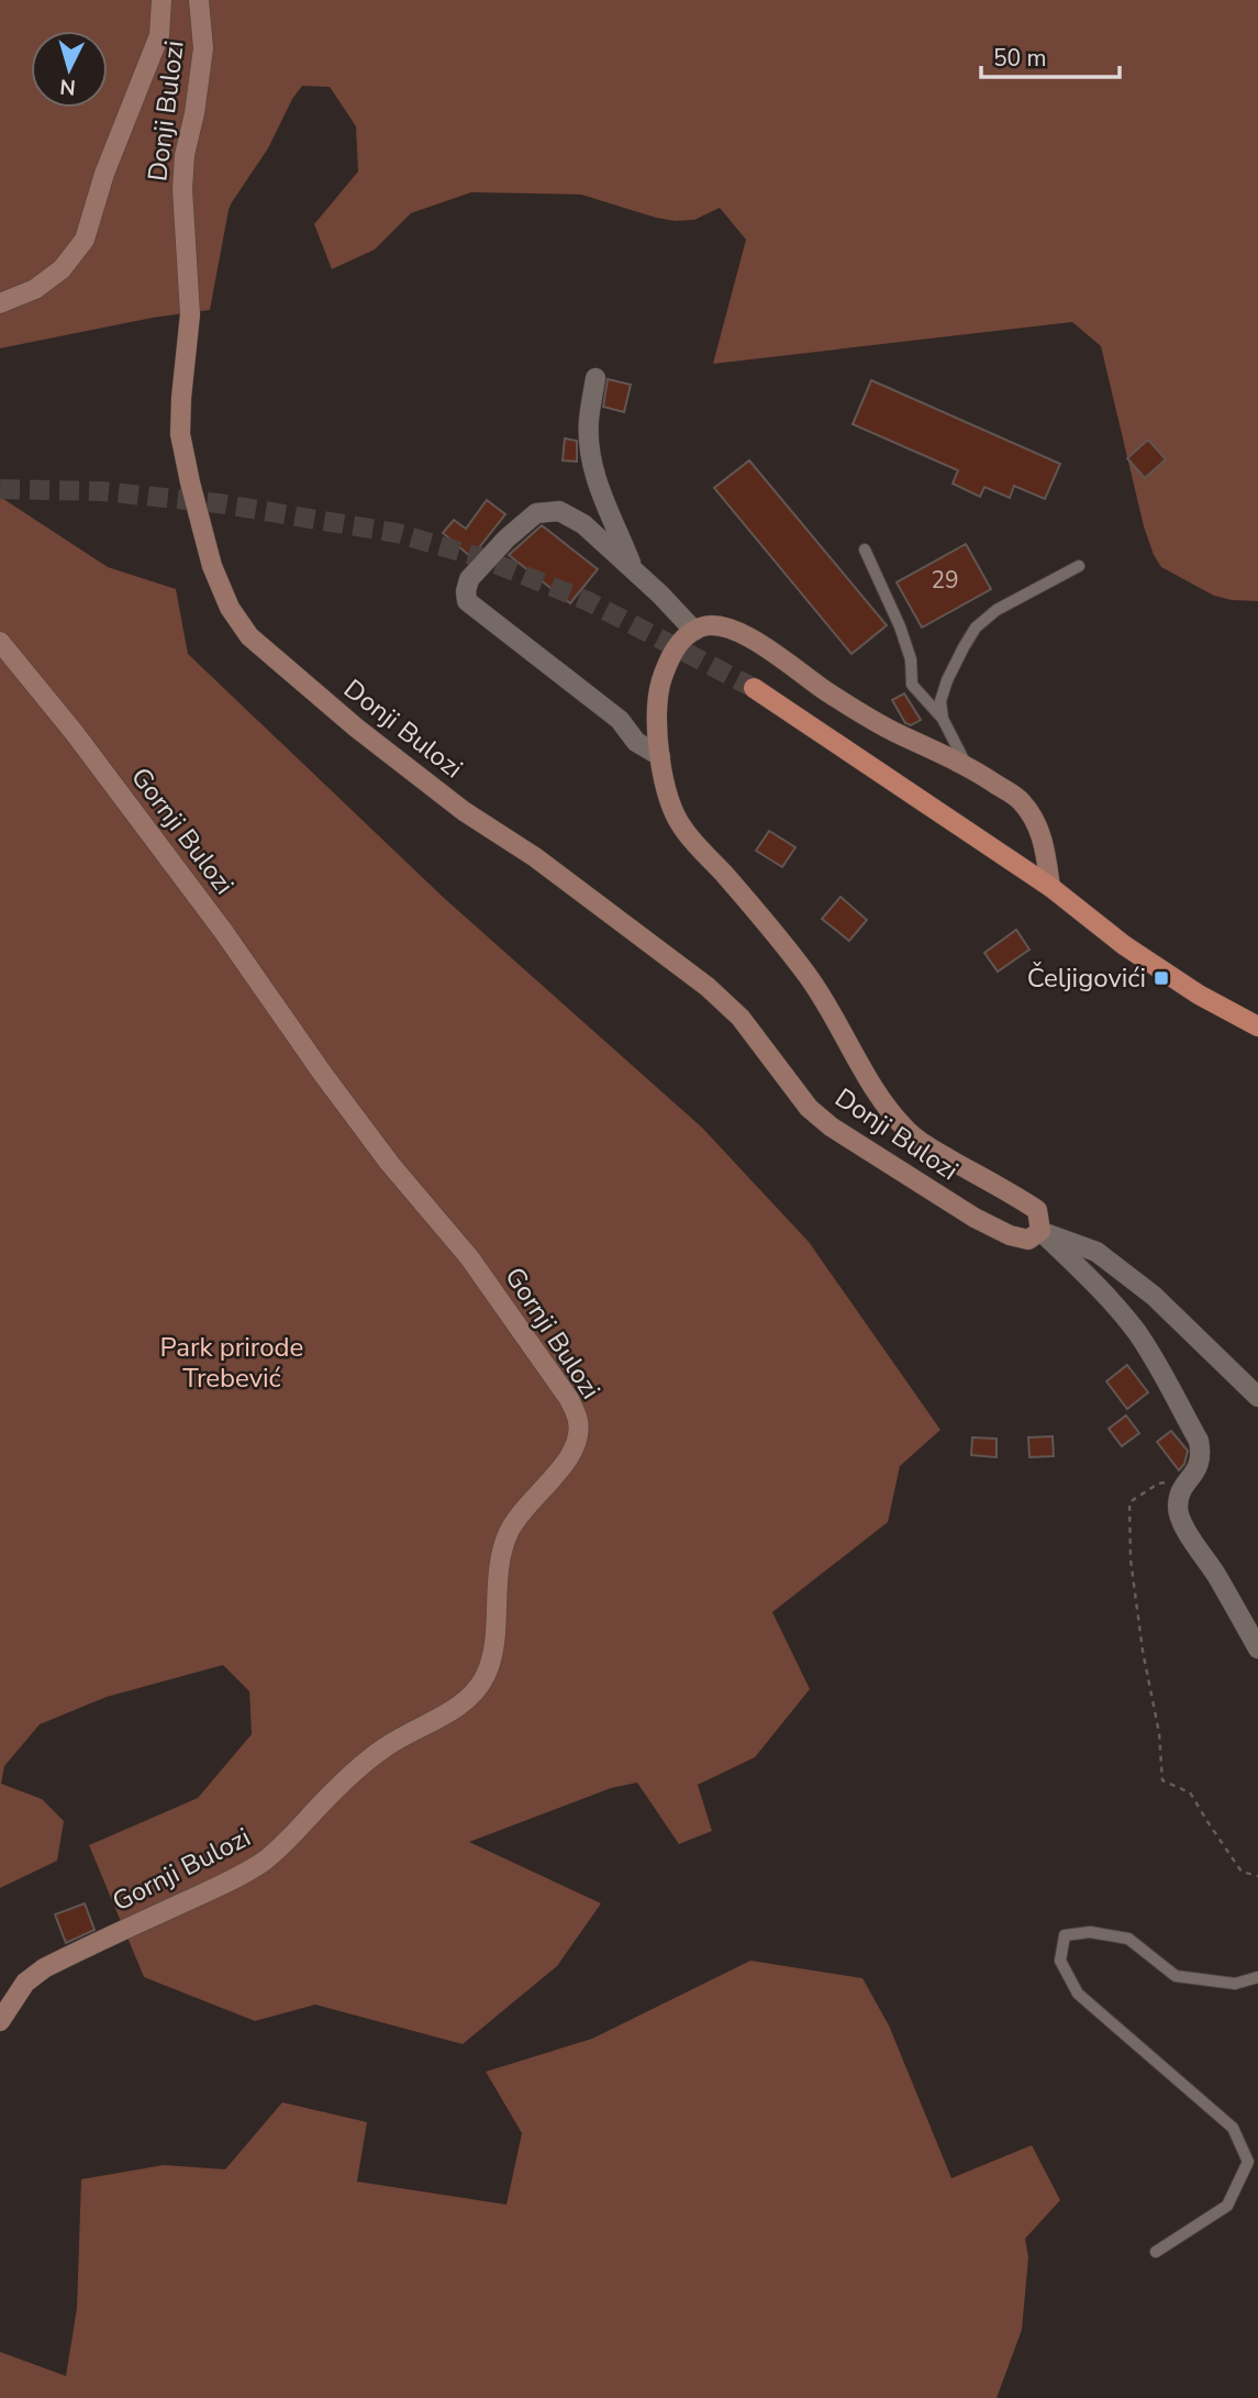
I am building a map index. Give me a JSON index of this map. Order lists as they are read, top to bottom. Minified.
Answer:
{"streets":{"street":["Donji Bulozi","Gornji Bulozi"]},"parks":["Park prirode Trebević"],"places":{"transit":["Čeljigovići"]},"house_numbers":["29"],"scale_bar":"50 m","north":"bottom"}
